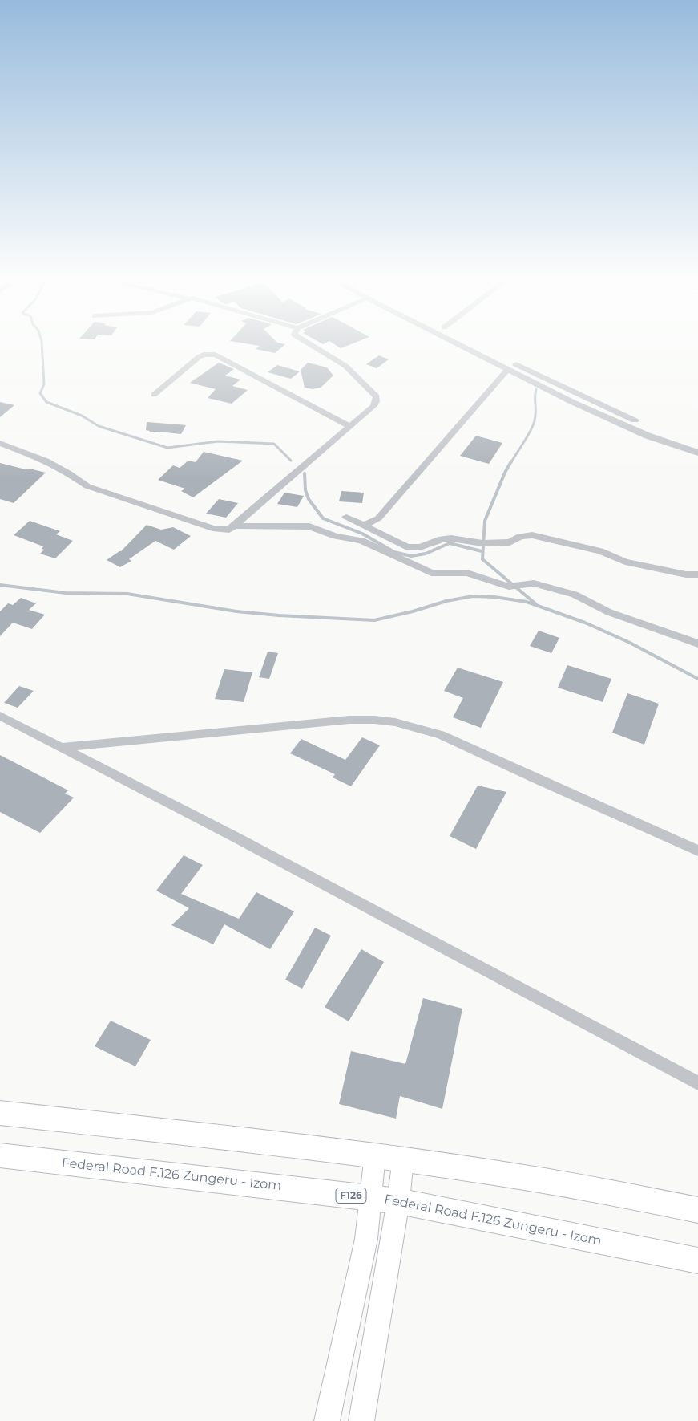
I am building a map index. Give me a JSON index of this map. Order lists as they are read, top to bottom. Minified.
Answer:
{"streets":{"main road":["Federal Road F.126 Zungeru - Izom","F126"]}}
